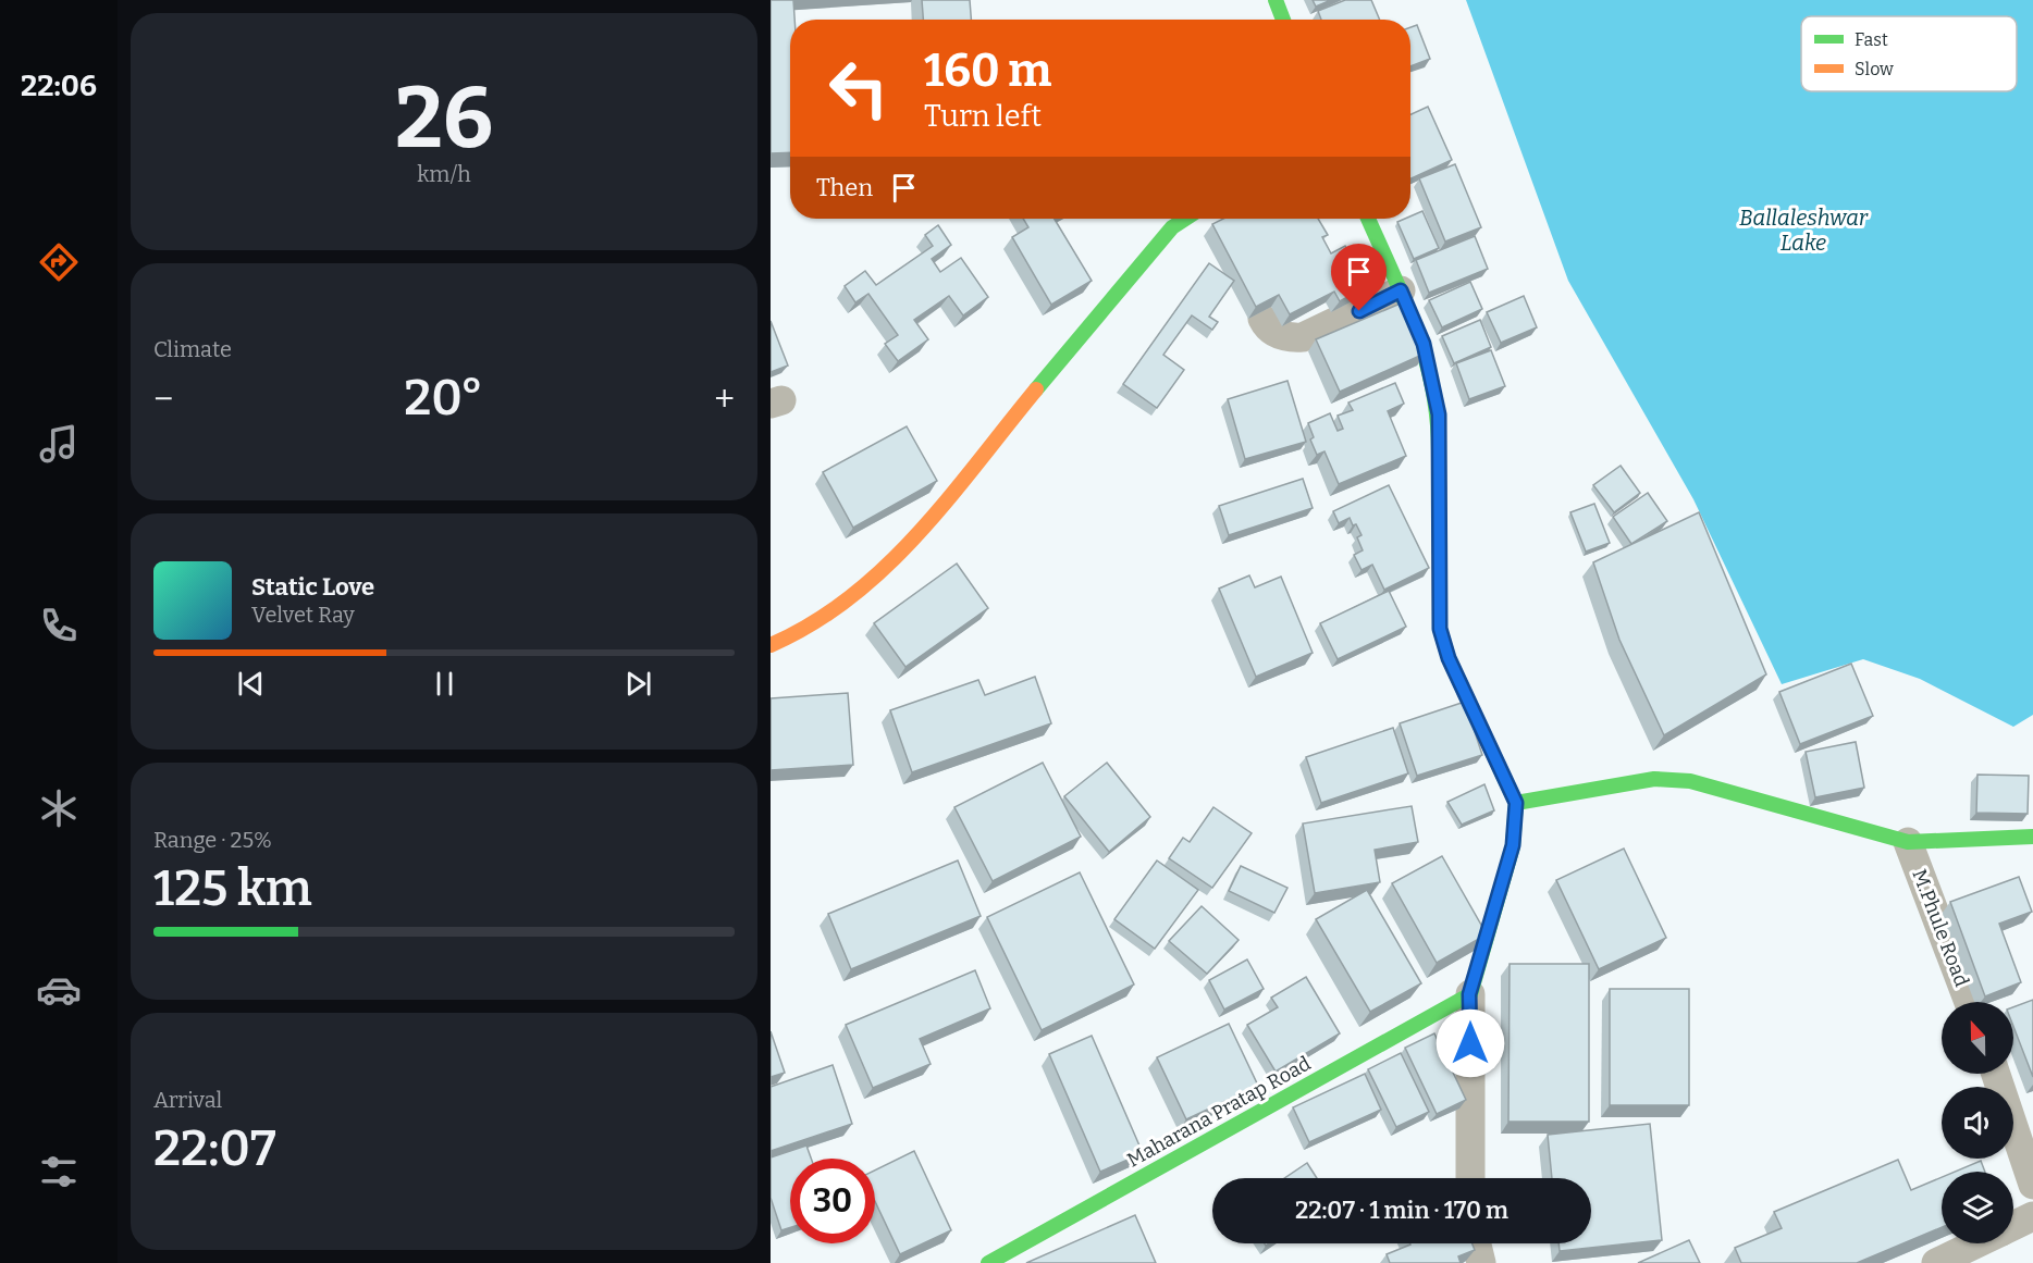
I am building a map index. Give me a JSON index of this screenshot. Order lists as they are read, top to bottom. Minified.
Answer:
{"streets":{"street":["M.Phule Road","Maharana Pratap Road"]},"water":["Ballaleshwar Lake"],"legend":["Fast","Slow"],"north":"top","page":{"tabs":"22:06","tile":[["26","km/h"],"Climate",["Range · 25%","125 km"],["Arrival","22:07"]],"turn":["160 m","Turn left"],"then":"Then","heat":["−","20°","+"],"song":["Static Love","Velvet Ray"],"limit":"30","trip":"22:07 · 1 min · 170 m"}}
